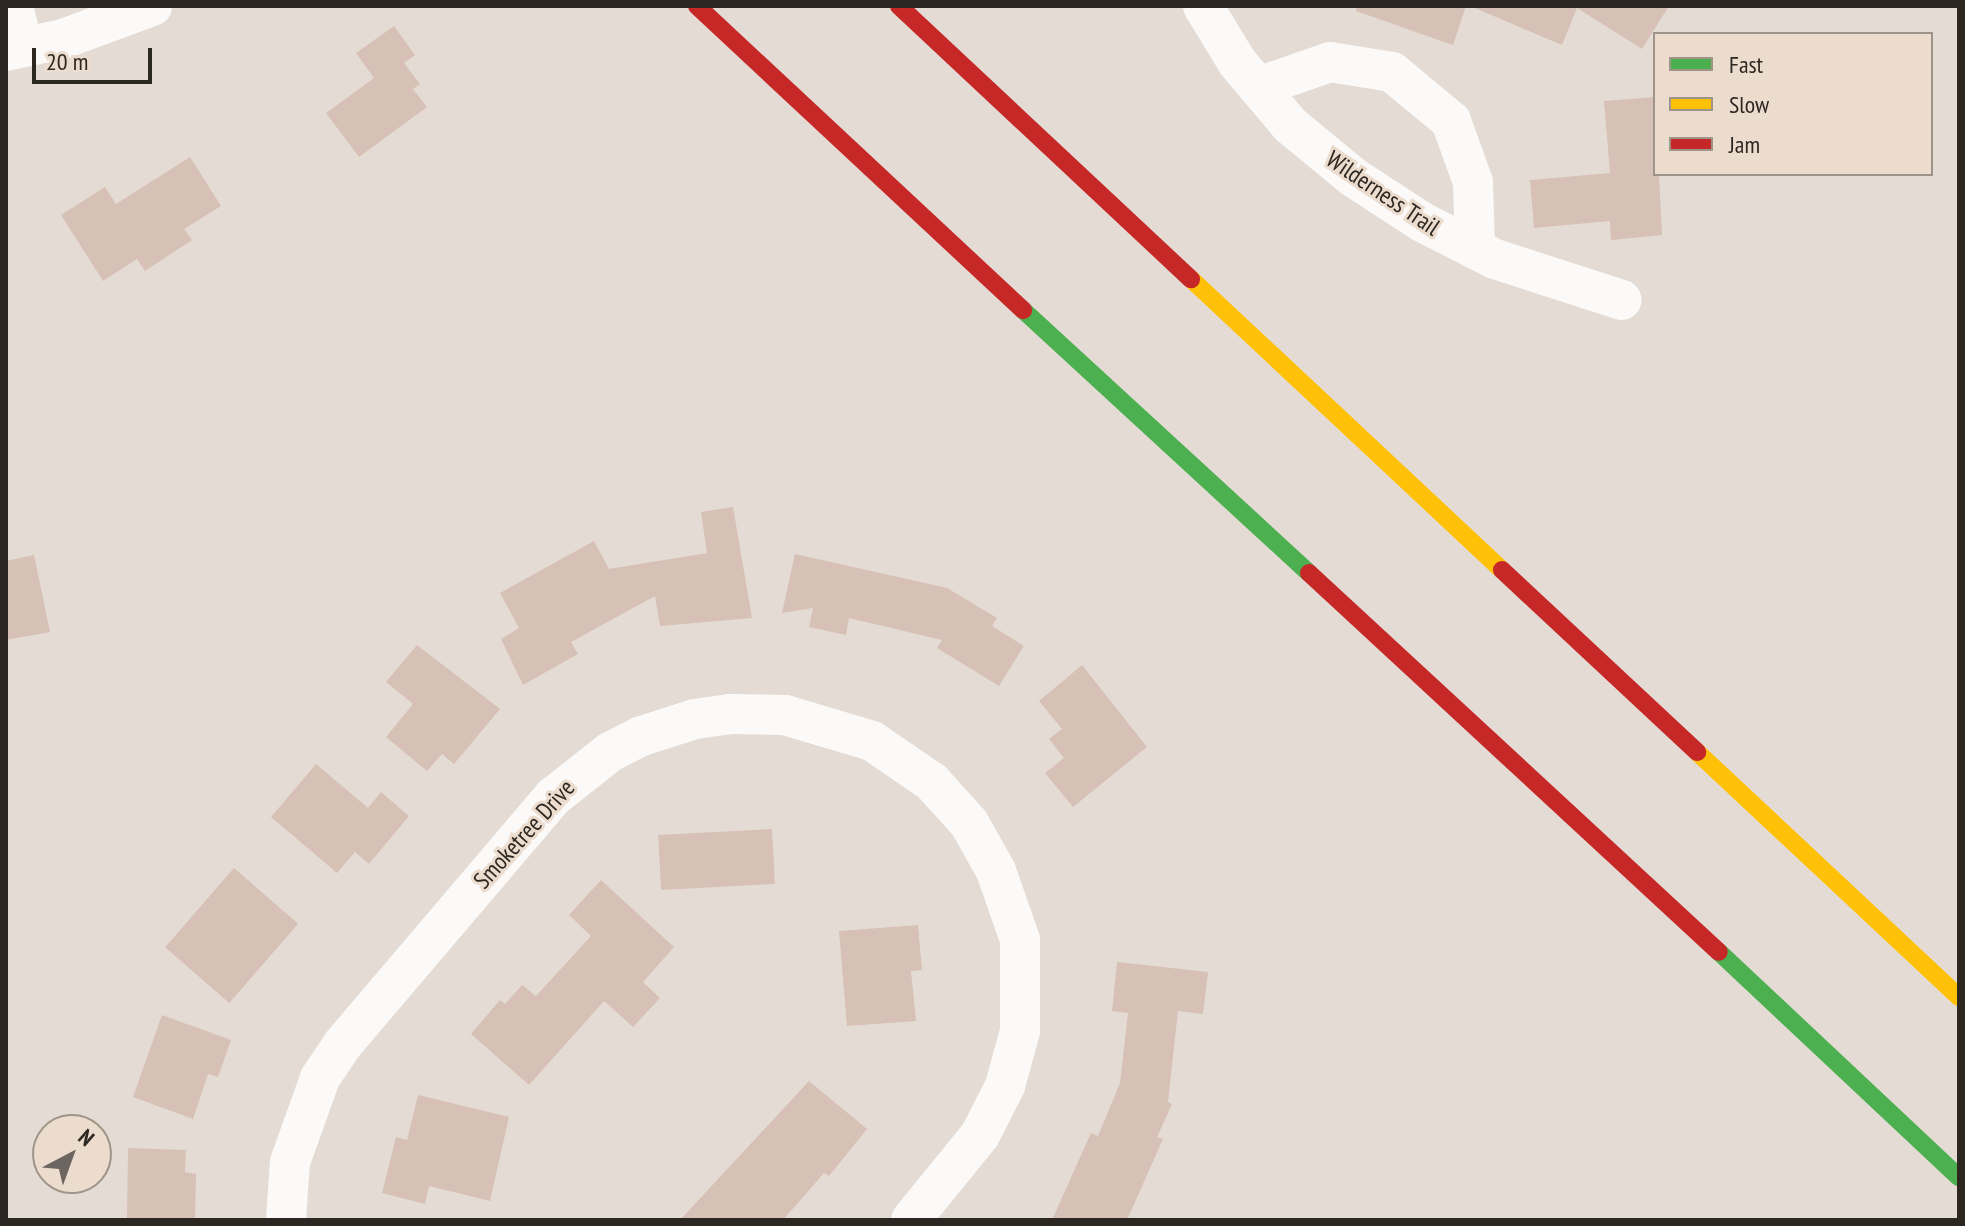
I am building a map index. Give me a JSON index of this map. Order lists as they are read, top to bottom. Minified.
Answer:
{"streets":{"street":["Wilderness Trail","Smoketree Drive"]},"legend":["Fast","Slow","Jam"],"scale_bar":"20 m","north":"top right"}
